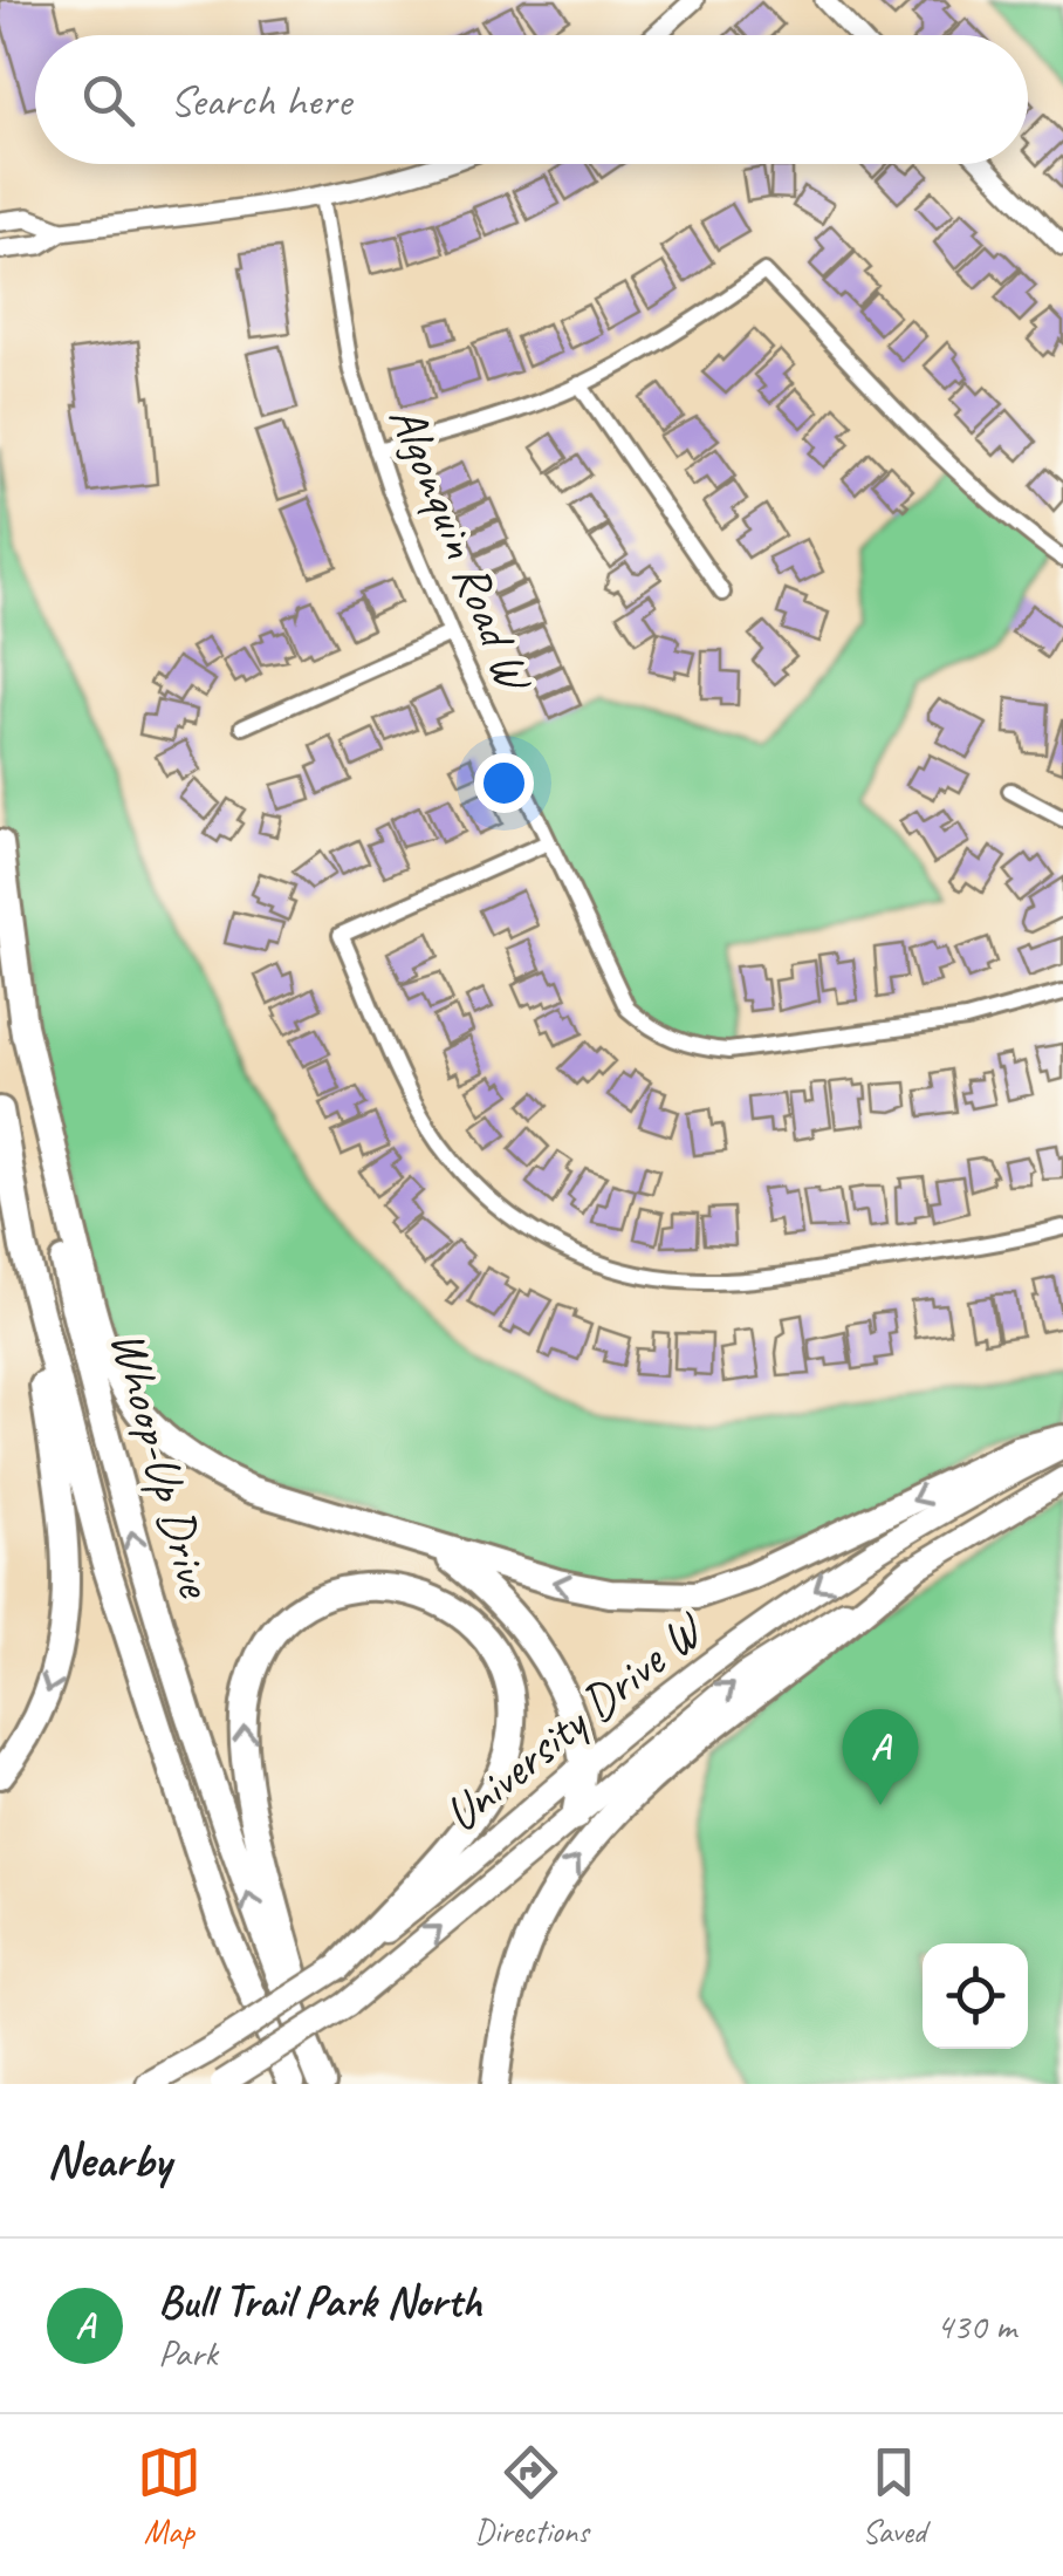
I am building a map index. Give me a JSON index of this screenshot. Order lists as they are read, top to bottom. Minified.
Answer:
{"streets":{"highway":["Whoop-Up Drive"],"main road":["University Drive W"],"street":["Algonquin Road W"]},"page":{"search":"Search here","pins":"A","heading":"Nearby","list":[{"mark":"A","name":"Bull Trail Park North","note":"Park","value":"430 m"}],"nav":["Map","Directions","Saved"]}}
